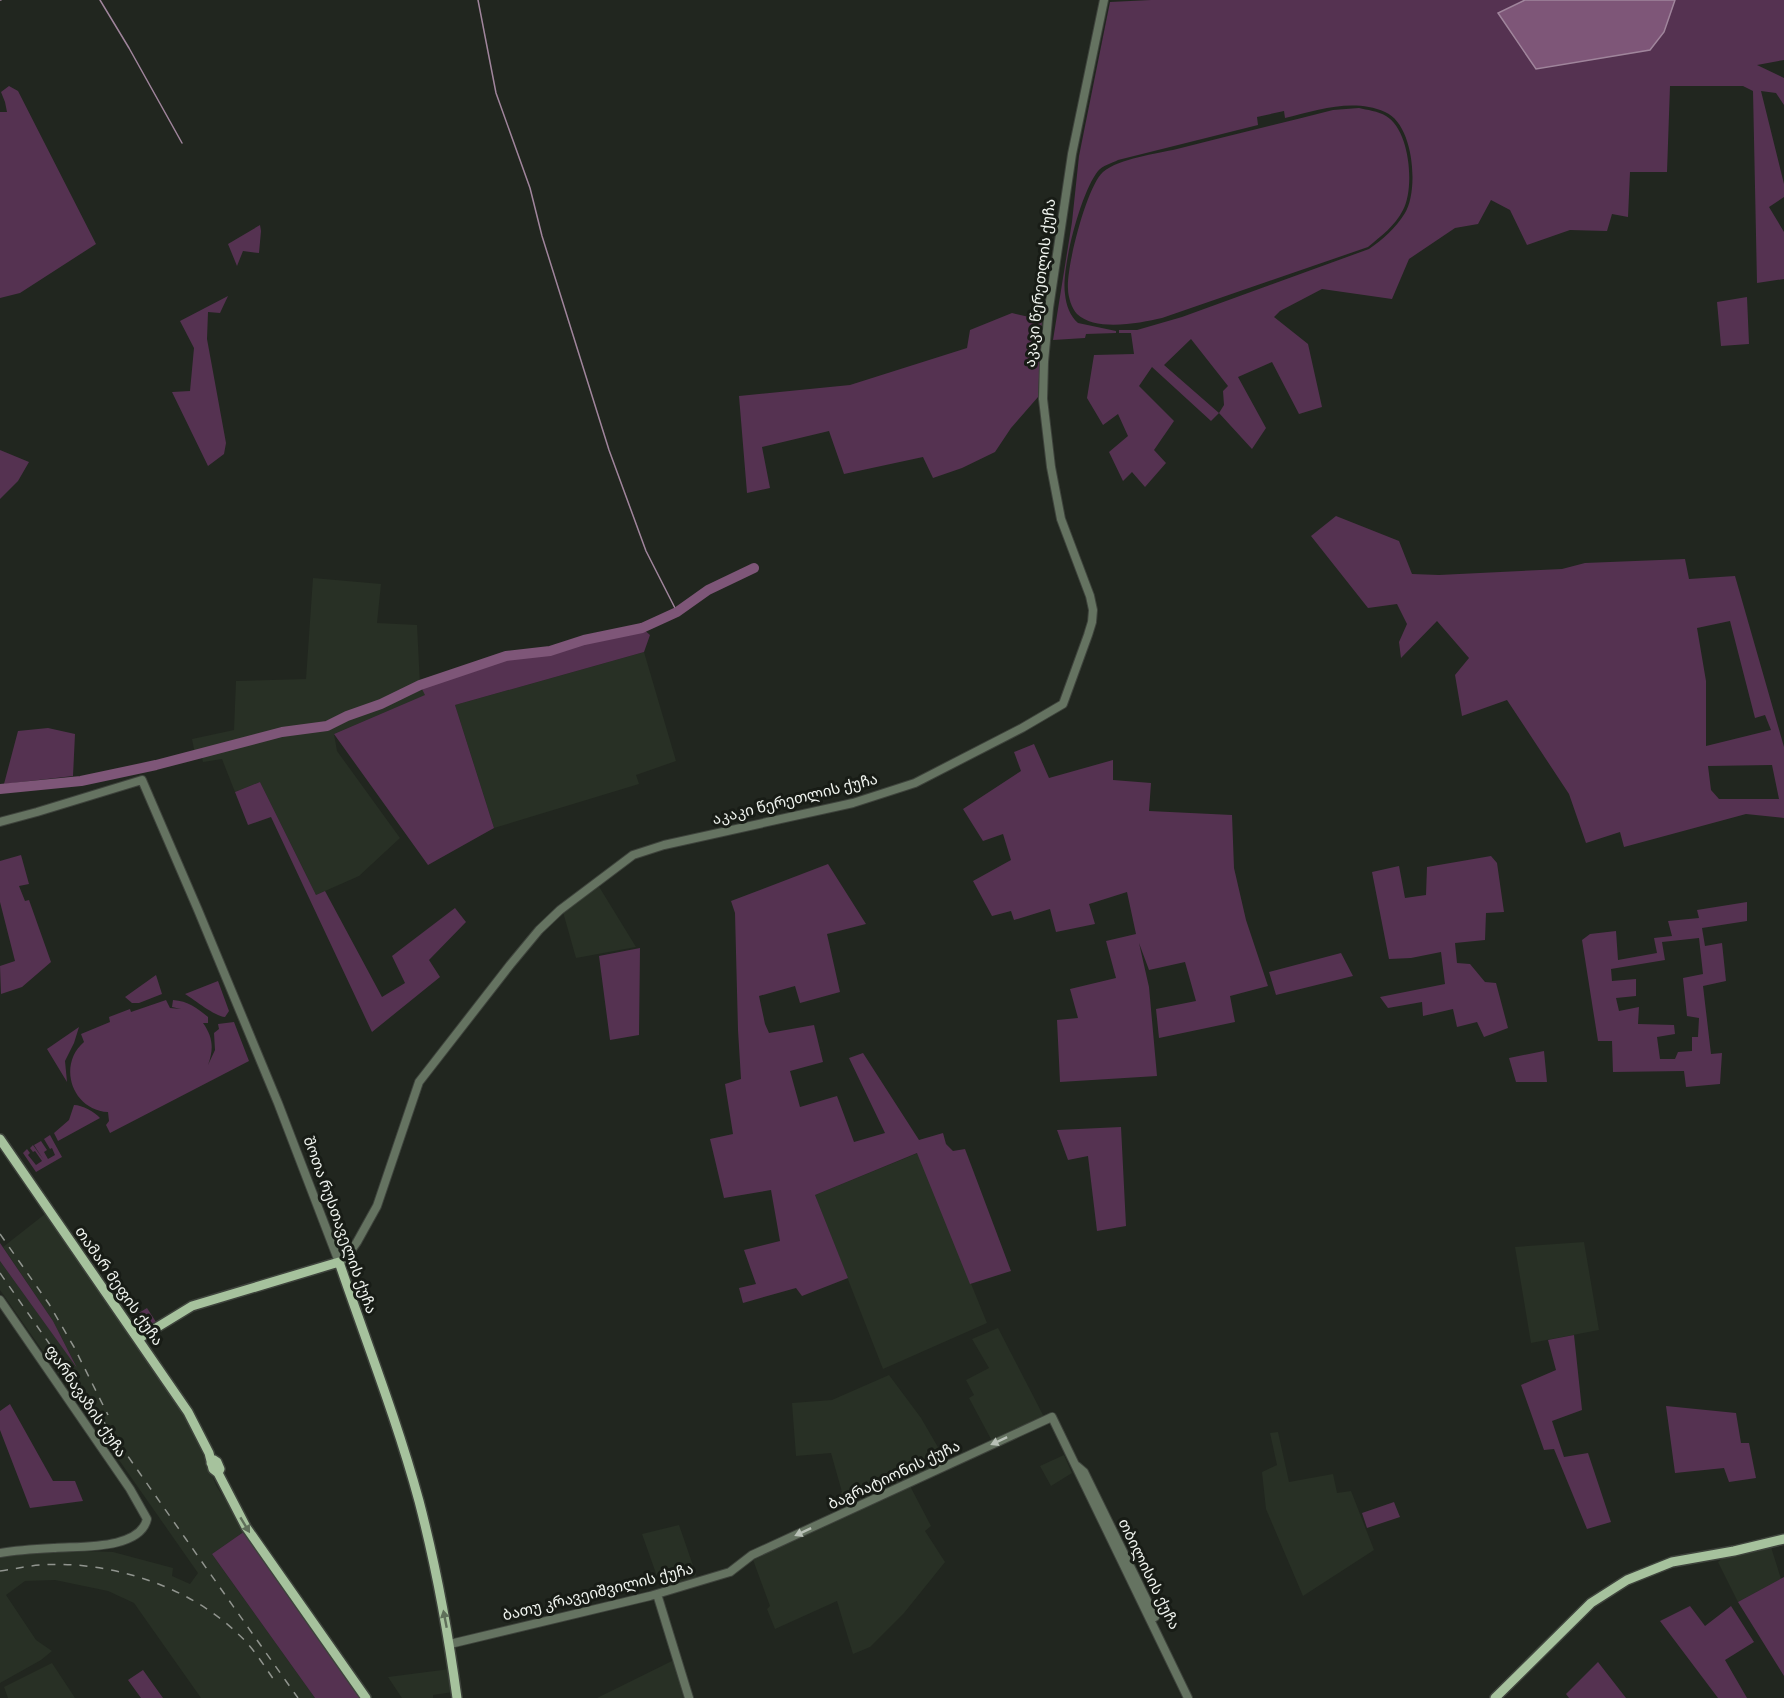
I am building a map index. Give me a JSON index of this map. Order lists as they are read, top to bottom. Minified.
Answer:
{"streets":{"main road":["შოთა რუსთაველის ქუჩა","თამარ მეფის ქუჩა"],"street":["აკაკი წერეთლის ქუჩა","ფარნავაზის ქუჩა","ბაგრატიონის ქუჩა","თბილისის ქუჩა","ბათუ კრავეიშვილის ქუჩა"]},"crossings":[["აკაკი წერეთლის ქუჩა","შოთა რუსთაველის ქუჩა"],["შოთა რუსთაველის ქუჩა","ბათუ კრავეიშვილის ქუჩა"],["ბაგრატიონის ქუჩა","თბილისის ქუჩა"],["ბაგრატიონის ქუჩა","ბათუ კრავეიშვილის ქუჩა"]],"one_way":["შოთა რუსთაველის ქუჩა","თამარ მეფის ქუჩა","ბაგრატიონის ქუჩა"]}
